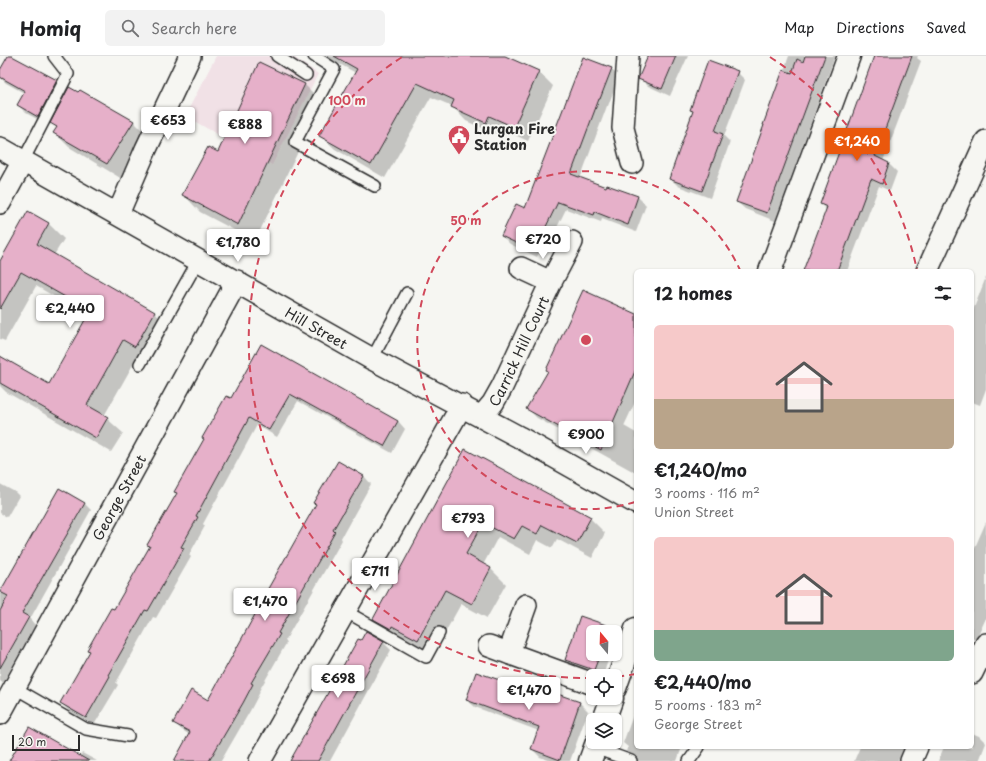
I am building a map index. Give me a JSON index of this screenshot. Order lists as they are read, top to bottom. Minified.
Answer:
{"streets":{"street":["Hill Street","Carrick Hill Court","George Street"]},"crossings":[["Hill Street","Carrick Hill Court"],["Hill Street","George Street"]],"places":{"public building":["Lurgan Fire Station"]},"scale_bar":"20 m","north":"top","page":{"header":"Homiq","search":"Search here","nav":["Map","Directions","Saved"],"price":["€653","€888","€1,240","€720","€1,780","€2,440","€900","€793","€711","€1,470","€698","€1,470"],"heading":"12 homes","list":[{"name":"€1,240/mo","note":"3 rooms · 116 m² · Union Street"},{"name":"€2,440/mo","note":"5 rooms · 183 m² · George Street"}],"scale":"20 m"},"rings":["100 m","50 m"]}
